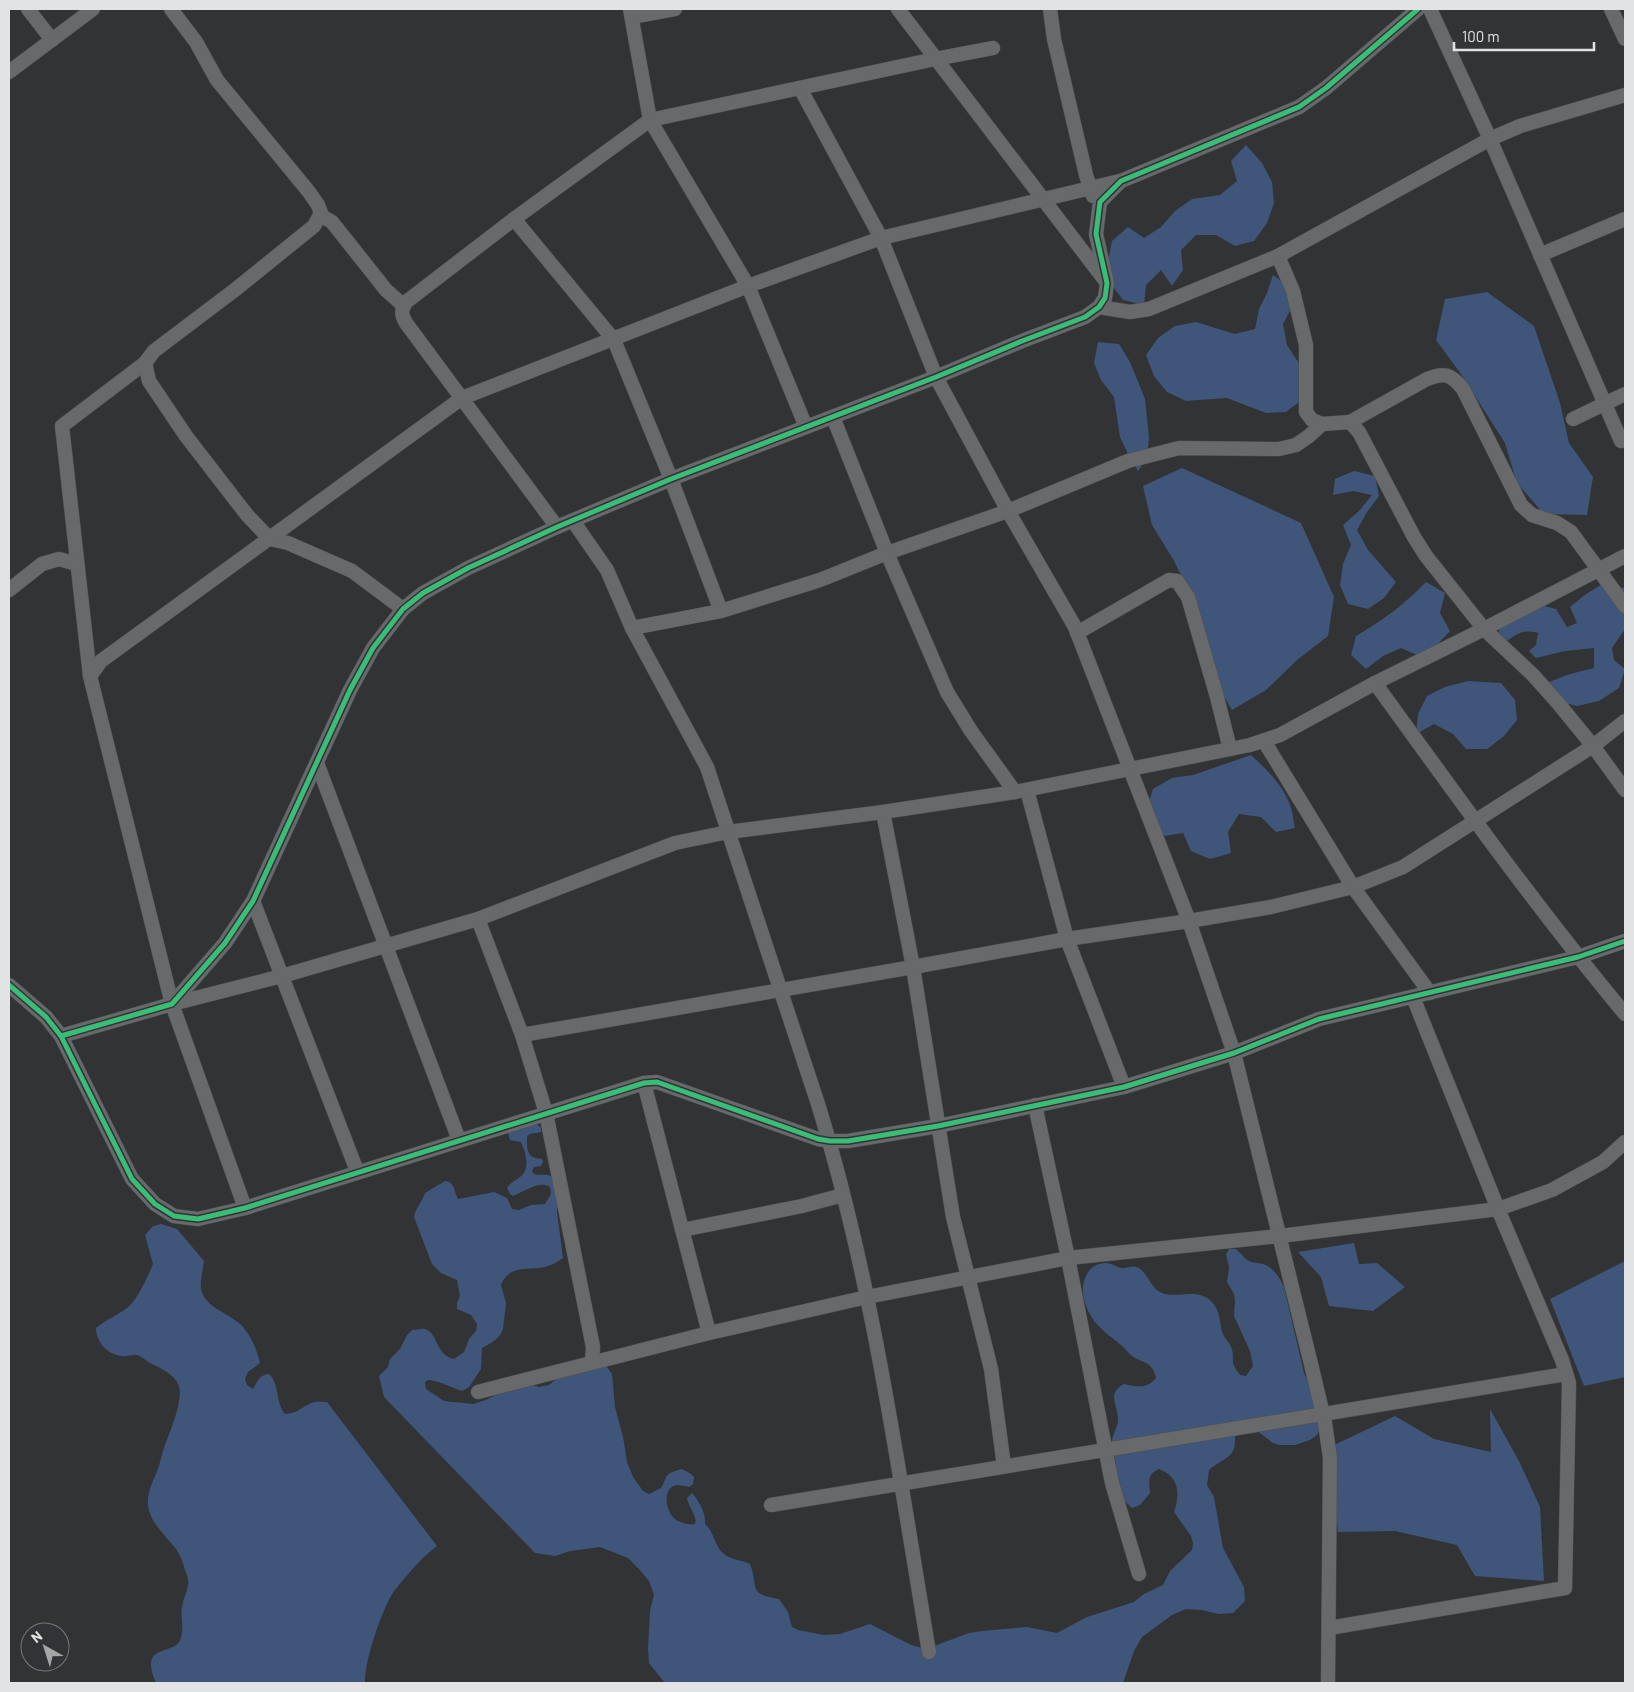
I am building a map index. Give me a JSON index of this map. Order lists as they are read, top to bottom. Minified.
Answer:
{"scale_bar":"100 m","north":"top left"}
